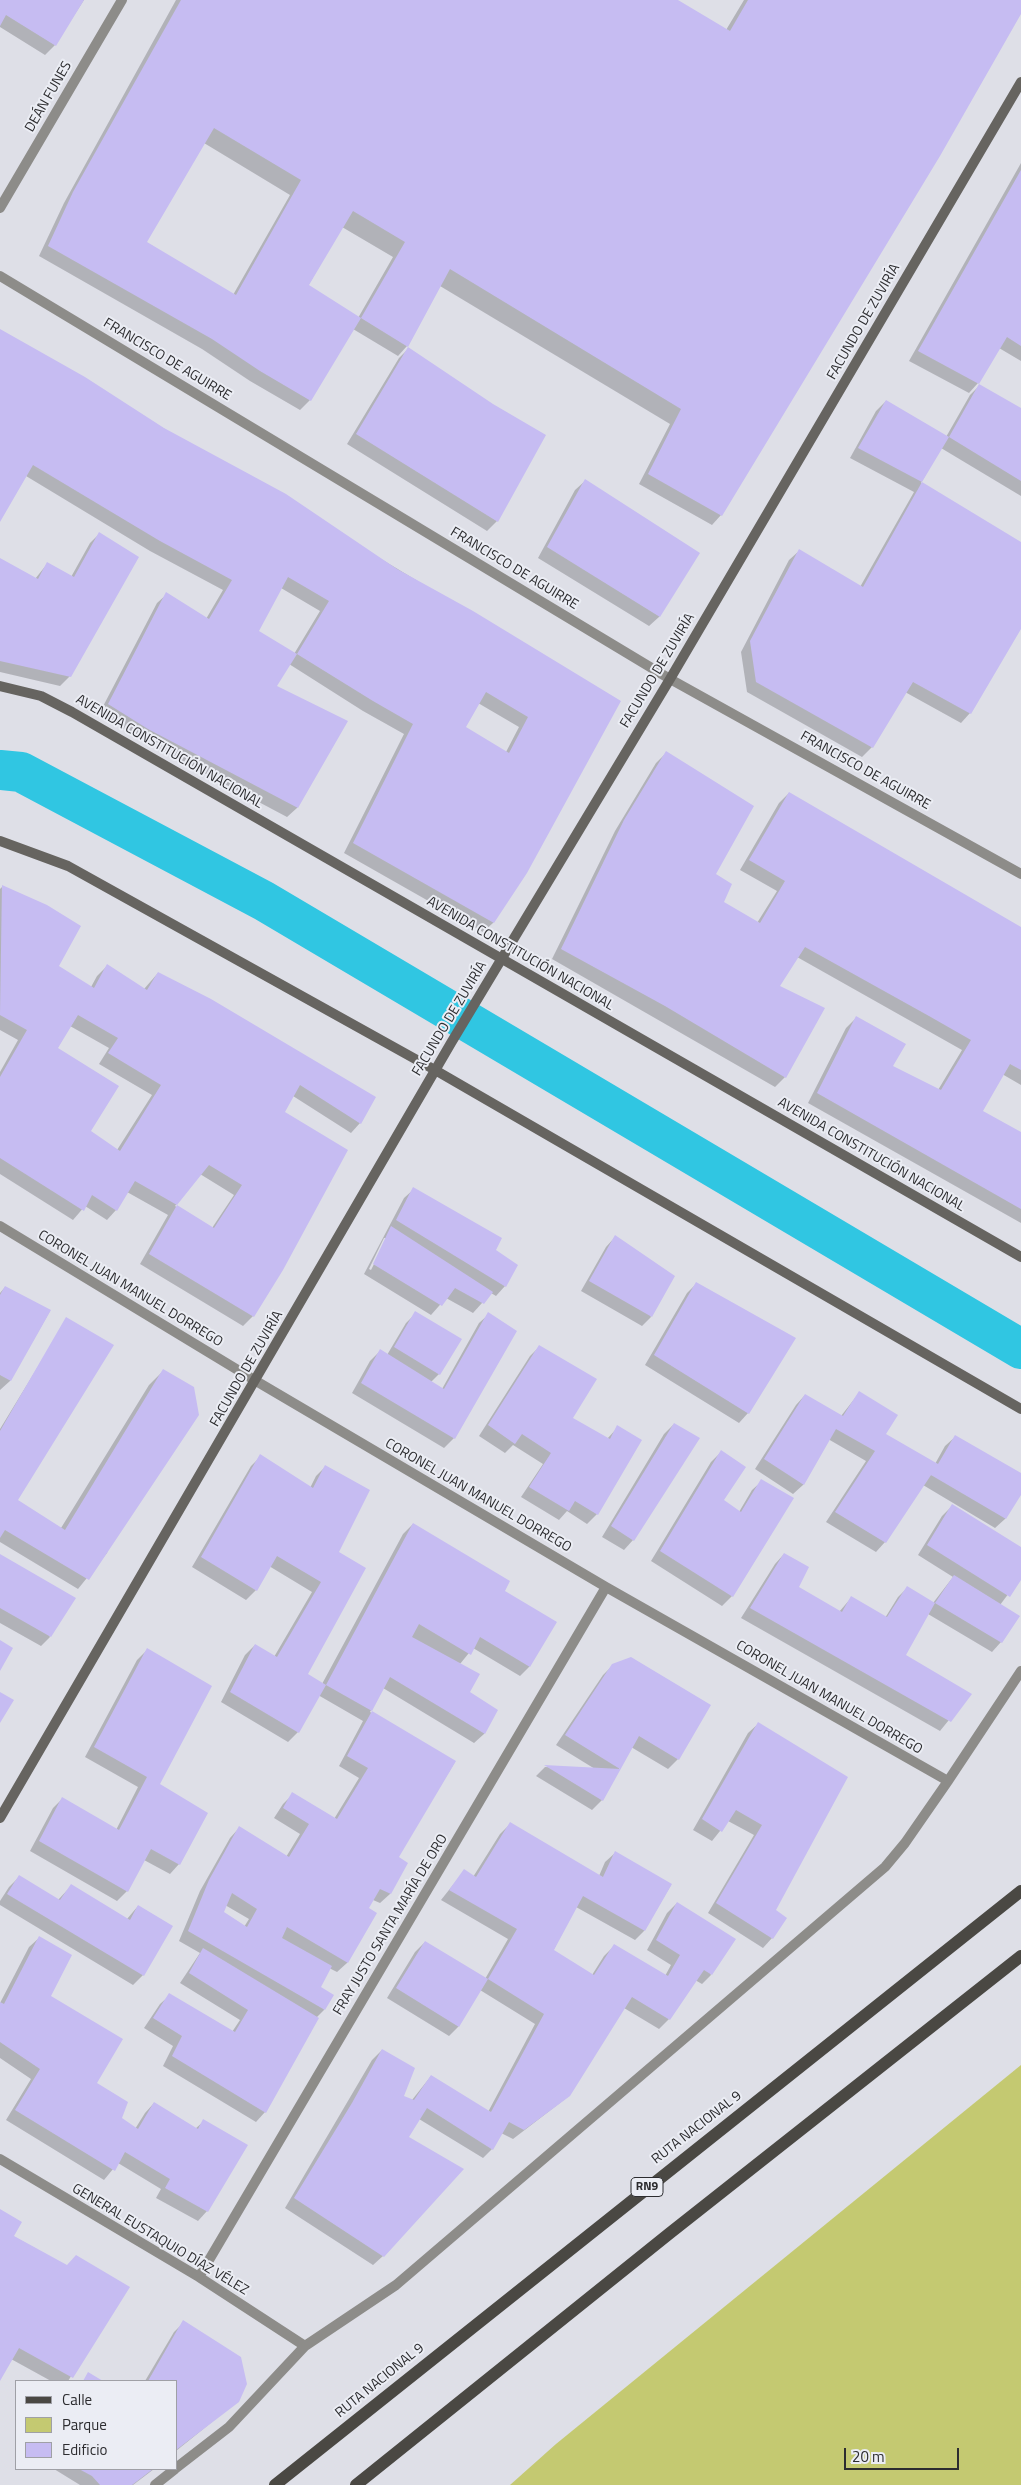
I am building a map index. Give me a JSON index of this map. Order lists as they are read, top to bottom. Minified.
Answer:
{"streets":{"main road":["FACUNDO DE ZUVIRÍA","AVENIDA CONSTITUCIÓN NACIONAL","RUTA NACIONAL 9","RN9"],"street":["DEÁN FUNES","FRANCISCO DE AGUIRRE","CORONEL JUAN MANUEL DORREGO","FRAY JUSTO SANTA MARÍA DE ORO","GENERAL EUSTAQUIO DÍAZ VÉLEZ"]},"crossings":[["FACUNDO DE ZUVIRÍA","FRANCISCO DE AGUIRRE"],["FACUNDO DE ZUVIRÍA","AVENIDA CONSTITUCIÓN NACIONAL"],["FACUNDO DE ZUVIRÍA","CORONEL JUAN MANUEL DORREGO"],["CORONEL JUAN MANUEL DORREGO","FRAY JUSTO SANTA MARÍA DE ORO"],["FRAY JUSTO SANTA MARÍA DE ORO","GENERAL EUSTAQUIO DÍAZ VÉLEZ"]],"legend":["Calle","Parque","Edificio"],"scale_bar":"20 m"}
